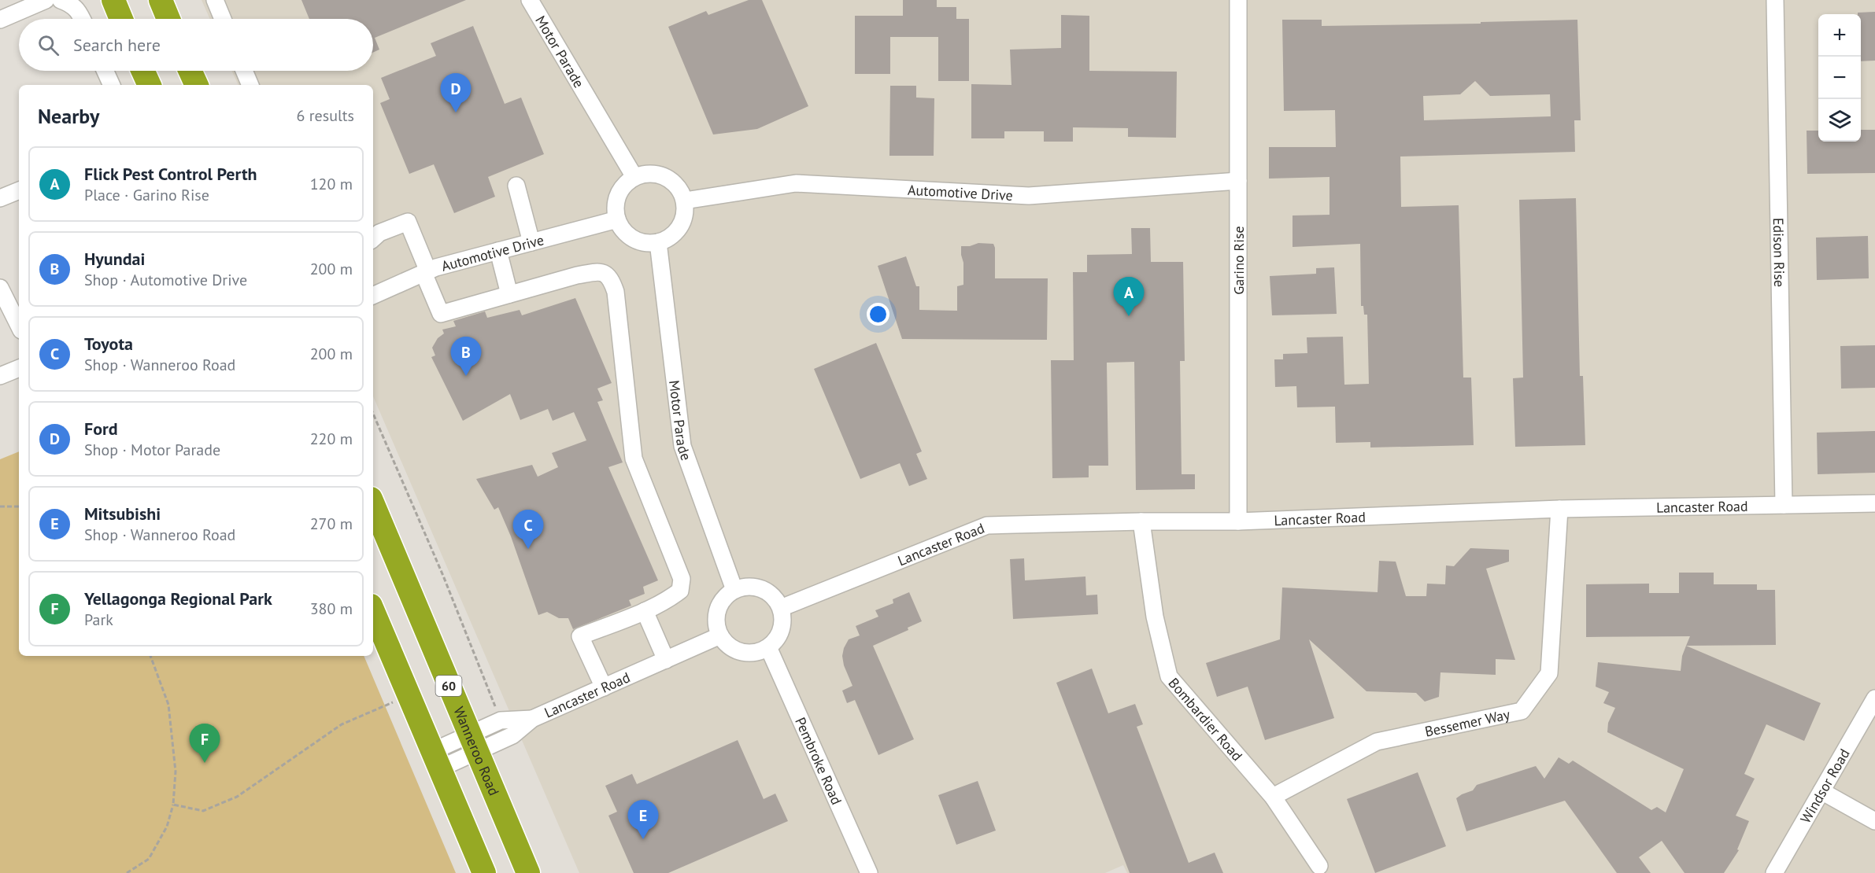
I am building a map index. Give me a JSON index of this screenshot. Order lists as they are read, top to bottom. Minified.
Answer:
{"streets":{"highway":["60","Wanneroo Road"],"street":["Motor Parade","Automotive Drive","Edison Rise","Garino Rise","Lancaster Road","Bombardier Road","Bessemer Way","Pembroke Road","Windsor Road"]},"crossings":[["Motor Parade","Automotive Drive"],["Motor Parade","Lancaster Road"],["Motor Parade","Pembroke Road"],["Automotive Drive","Garino Rise"],["Edison Rise","Lancaster Road"],["Garino Rise","Lancaster Road"],["Lancaster Road","Bombardier Road"],["Lancaster Road","Bessemer Way"],["Lancaster Road","Wanneroo Road"],["Lancaster Road","Pembroke Road"],["Bombardier Road","Bessemer Way"]],"page":{"map_buttons":["+","−"],"search":"Search here","pins":["D","A","B","C","F","E"],"heading":["Nearby","6 results"],"list":[{"mark":"A","name":"Flick Pest Control Perth","note":"Place · Garino Rise","value":"120 m"},{"mark":"B","name":"Hyundai","note":"Shop · Automotive Drive","value":"200 m"},{"mark":"C","name":"Toyota","note":"Shop · Wanneroo Road","value":"200 m"},{"mark":"D","name":"Ford","note":"Shop · Motor Parade","value":"220 m"},{"mark":"E","name":"Mitsubishi","note":"Shop · Wanneroo Road","value":"270 m"},{"mark":"F","name":"Yellagonga Regional Park","note":"Park","value":"380 m"}]}}
